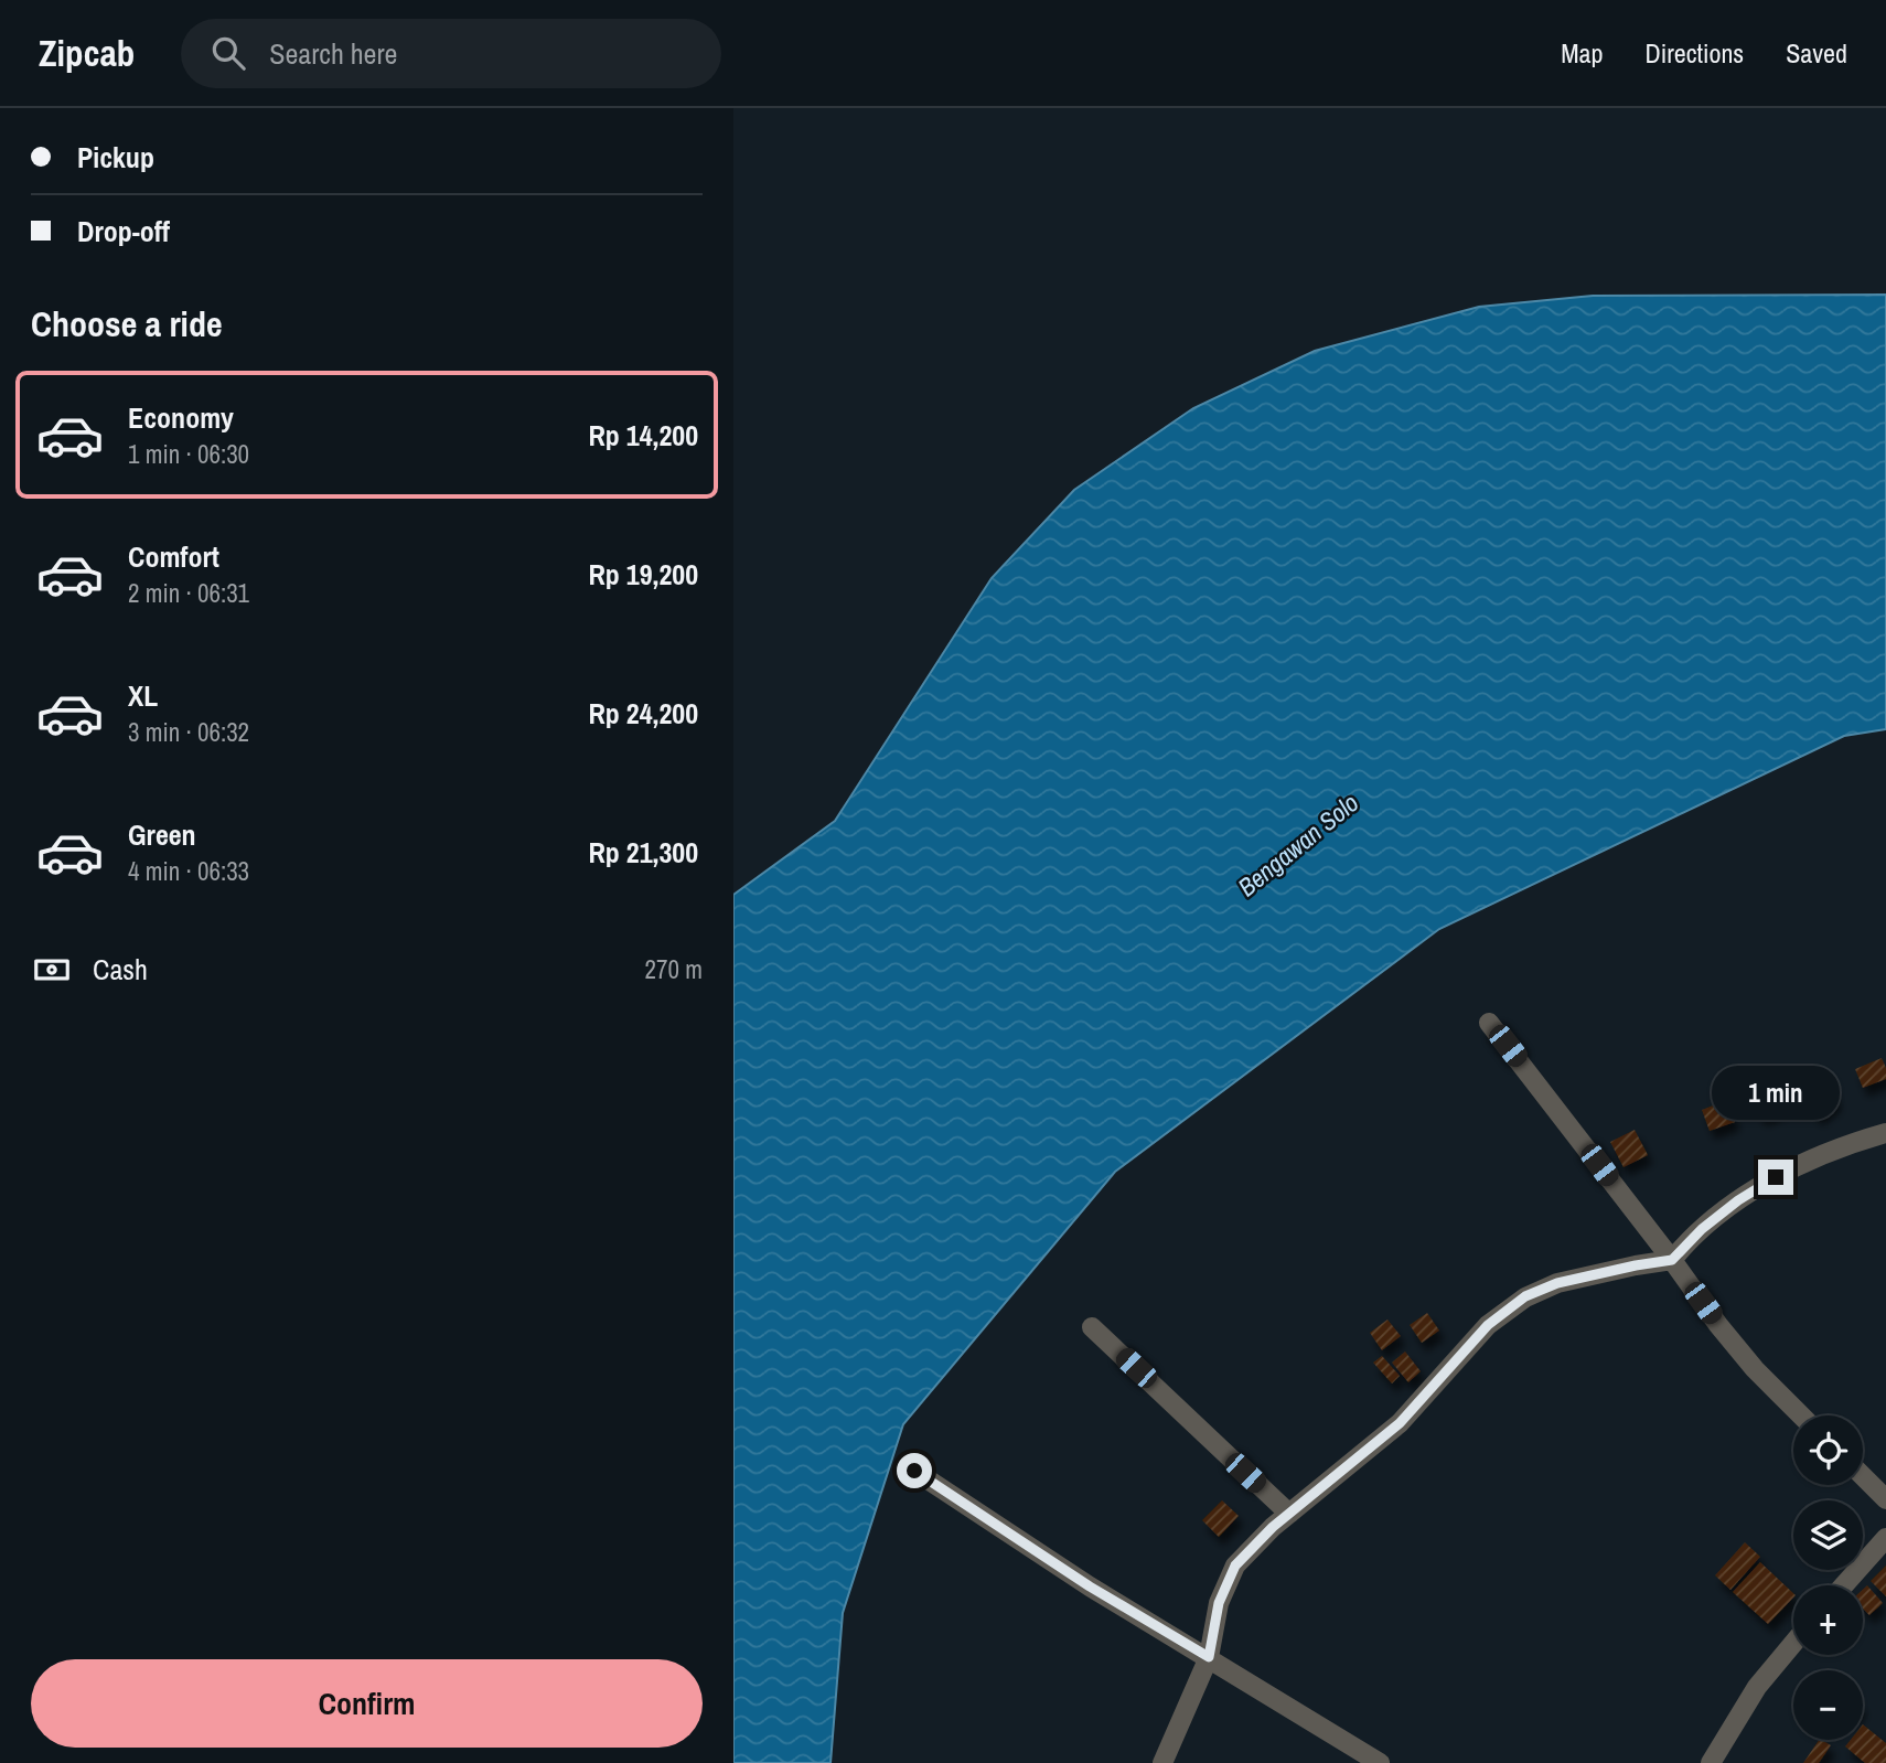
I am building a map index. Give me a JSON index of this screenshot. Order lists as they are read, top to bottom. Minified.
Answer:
{"water":["Bengawan Solo"],"page":{"header":"Zipcab","search":"Search here","nav":["Map","Directions","Saved"],"banner":["Pickup","Drop-off"],"heading":"Choose a ride","list":[{"name":"Economy","note":"1 min · 06:30","value":"Rp 14,200"},{"name":"Comfort","note":"2 min · 06:31","value":"Rp 19,200"},{"name":"XL","note":"3 min · 06:32","value":"Rp 24,200"},{"name":"Green","note":"4 min · 06:33","value":"Rp 21,300"}],"pay":["Cash","270 m"],"bubble":"1 min","map_buttons":["+","−"],"buttons":"Confirm"}}
